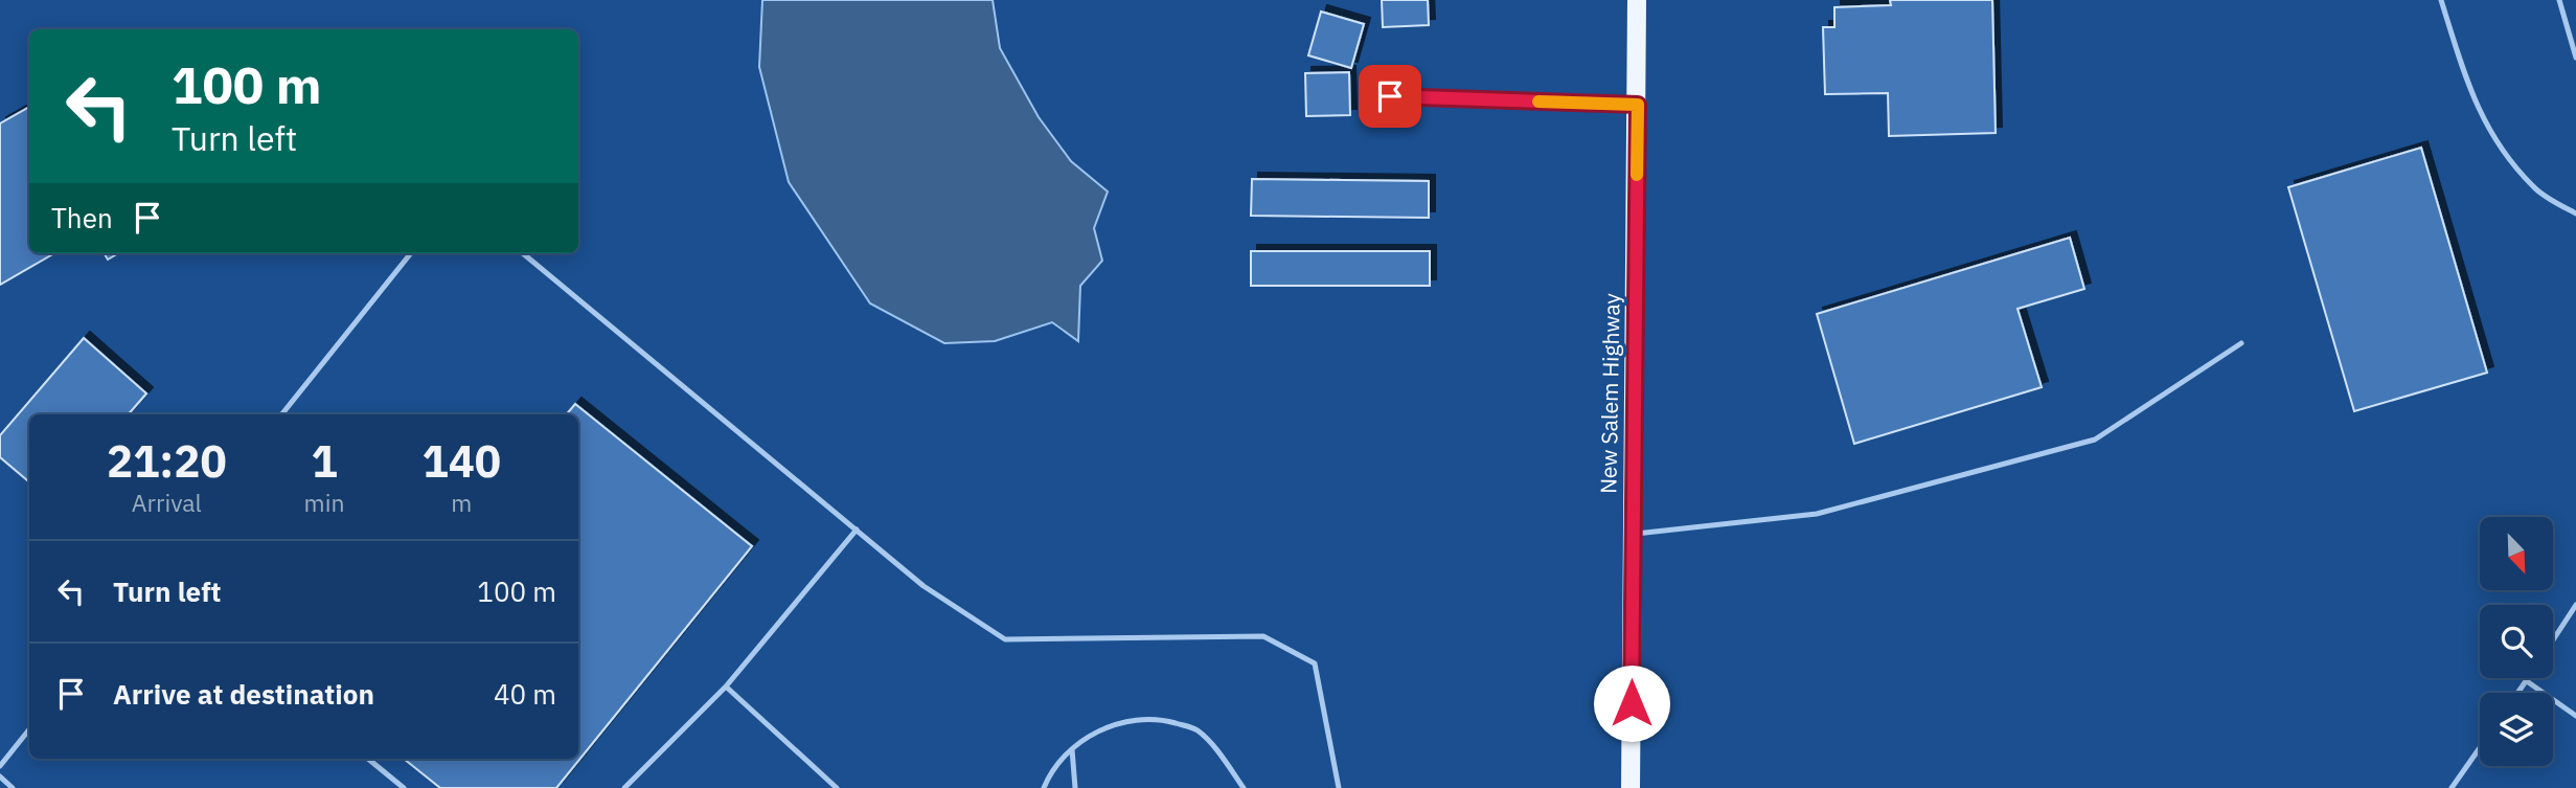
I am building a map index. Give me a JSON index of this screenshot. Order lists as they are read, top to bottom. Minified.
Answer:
{"streets":{"main road":["New Salem Highway"]},"north":"bottom right","page":{"turn":["100 m","Turn left"],"then":"Then","eta":["21:20","Arrival","1","min","140","m"],"list":[{"name":"Turn left","value":"100 m"},{"name":"Arrive at destination","value":"40 m"}]}}
